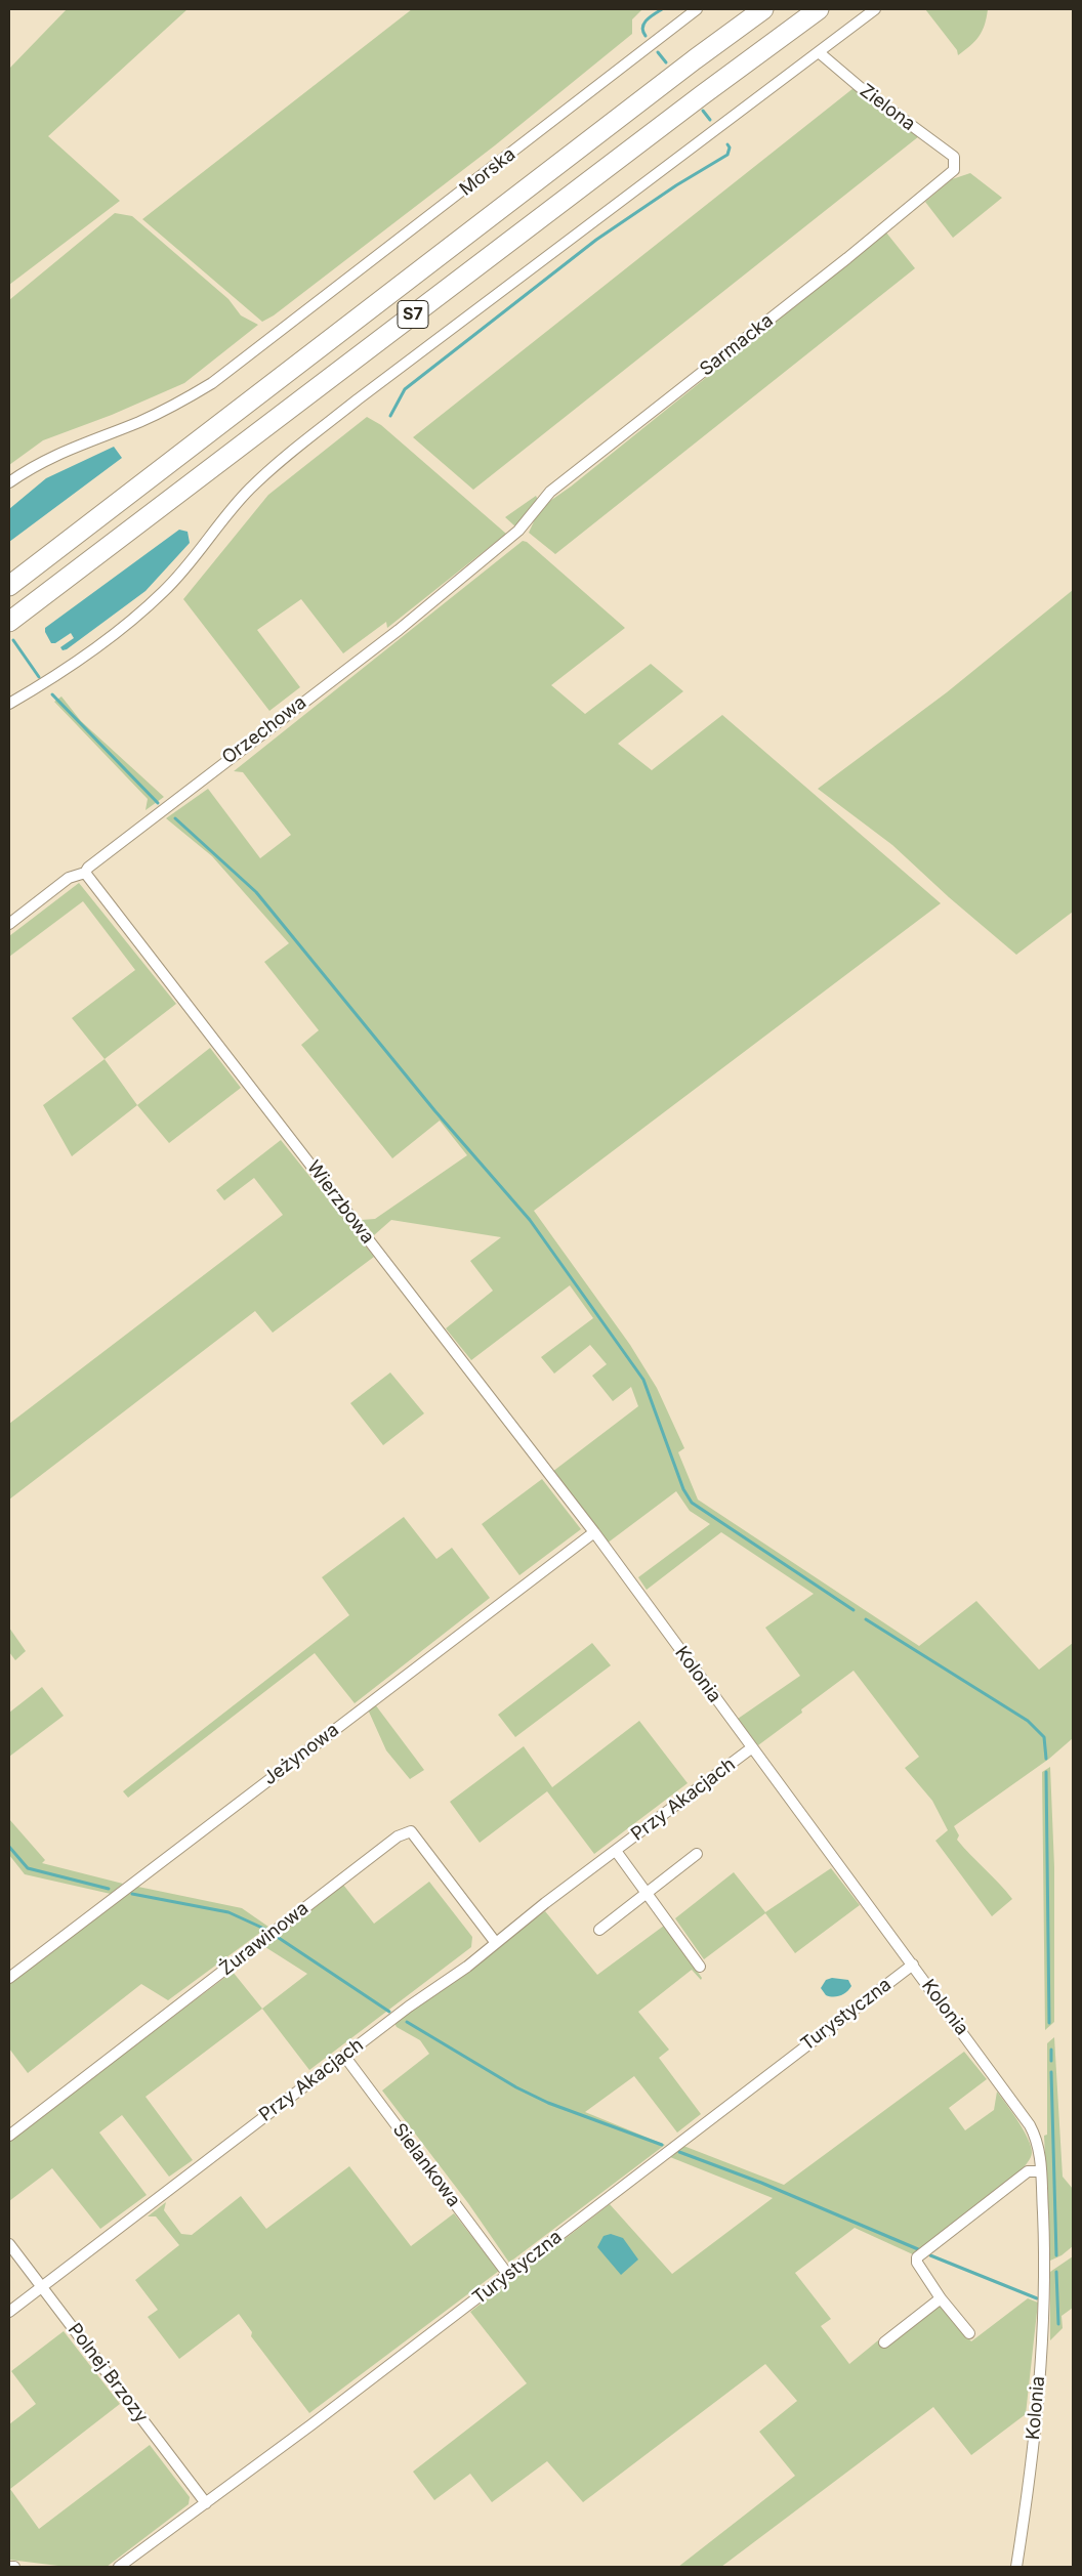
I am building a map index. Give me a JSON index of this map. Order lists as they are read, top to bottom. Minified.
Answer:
{"streets":{"highway":["S7"],"street":["Zielona","Morska","Sarmacka","Orzechowa","Wierzbowa","Kolonia","Jeżynowa","Przy Akacjach","Żurawinowa","Turystyczna","Sielankowa","Polnej Brzozy"]},"crossings":[["Zielona","Sarmacka"],["Sarmacka","Orzechowa"],["Orzechowa","Wierzbowa"],["Wierzbowa","Kolonia"],["Wierzbowa","Jeżynowa"],["Kolonia","Jeżynowa"],["Kolonia","Przy Akacjach"],["Kolonia","Turystyczna"],["Przy Akacjach","Żurawinowa"],["Przy Akacjach","Sielankowa"],["Przy Akacjach","Polnej Brzozy"],["Turystyczna","Sielankowa"],["Turystyczna","Polnej Brzozy"]]}
